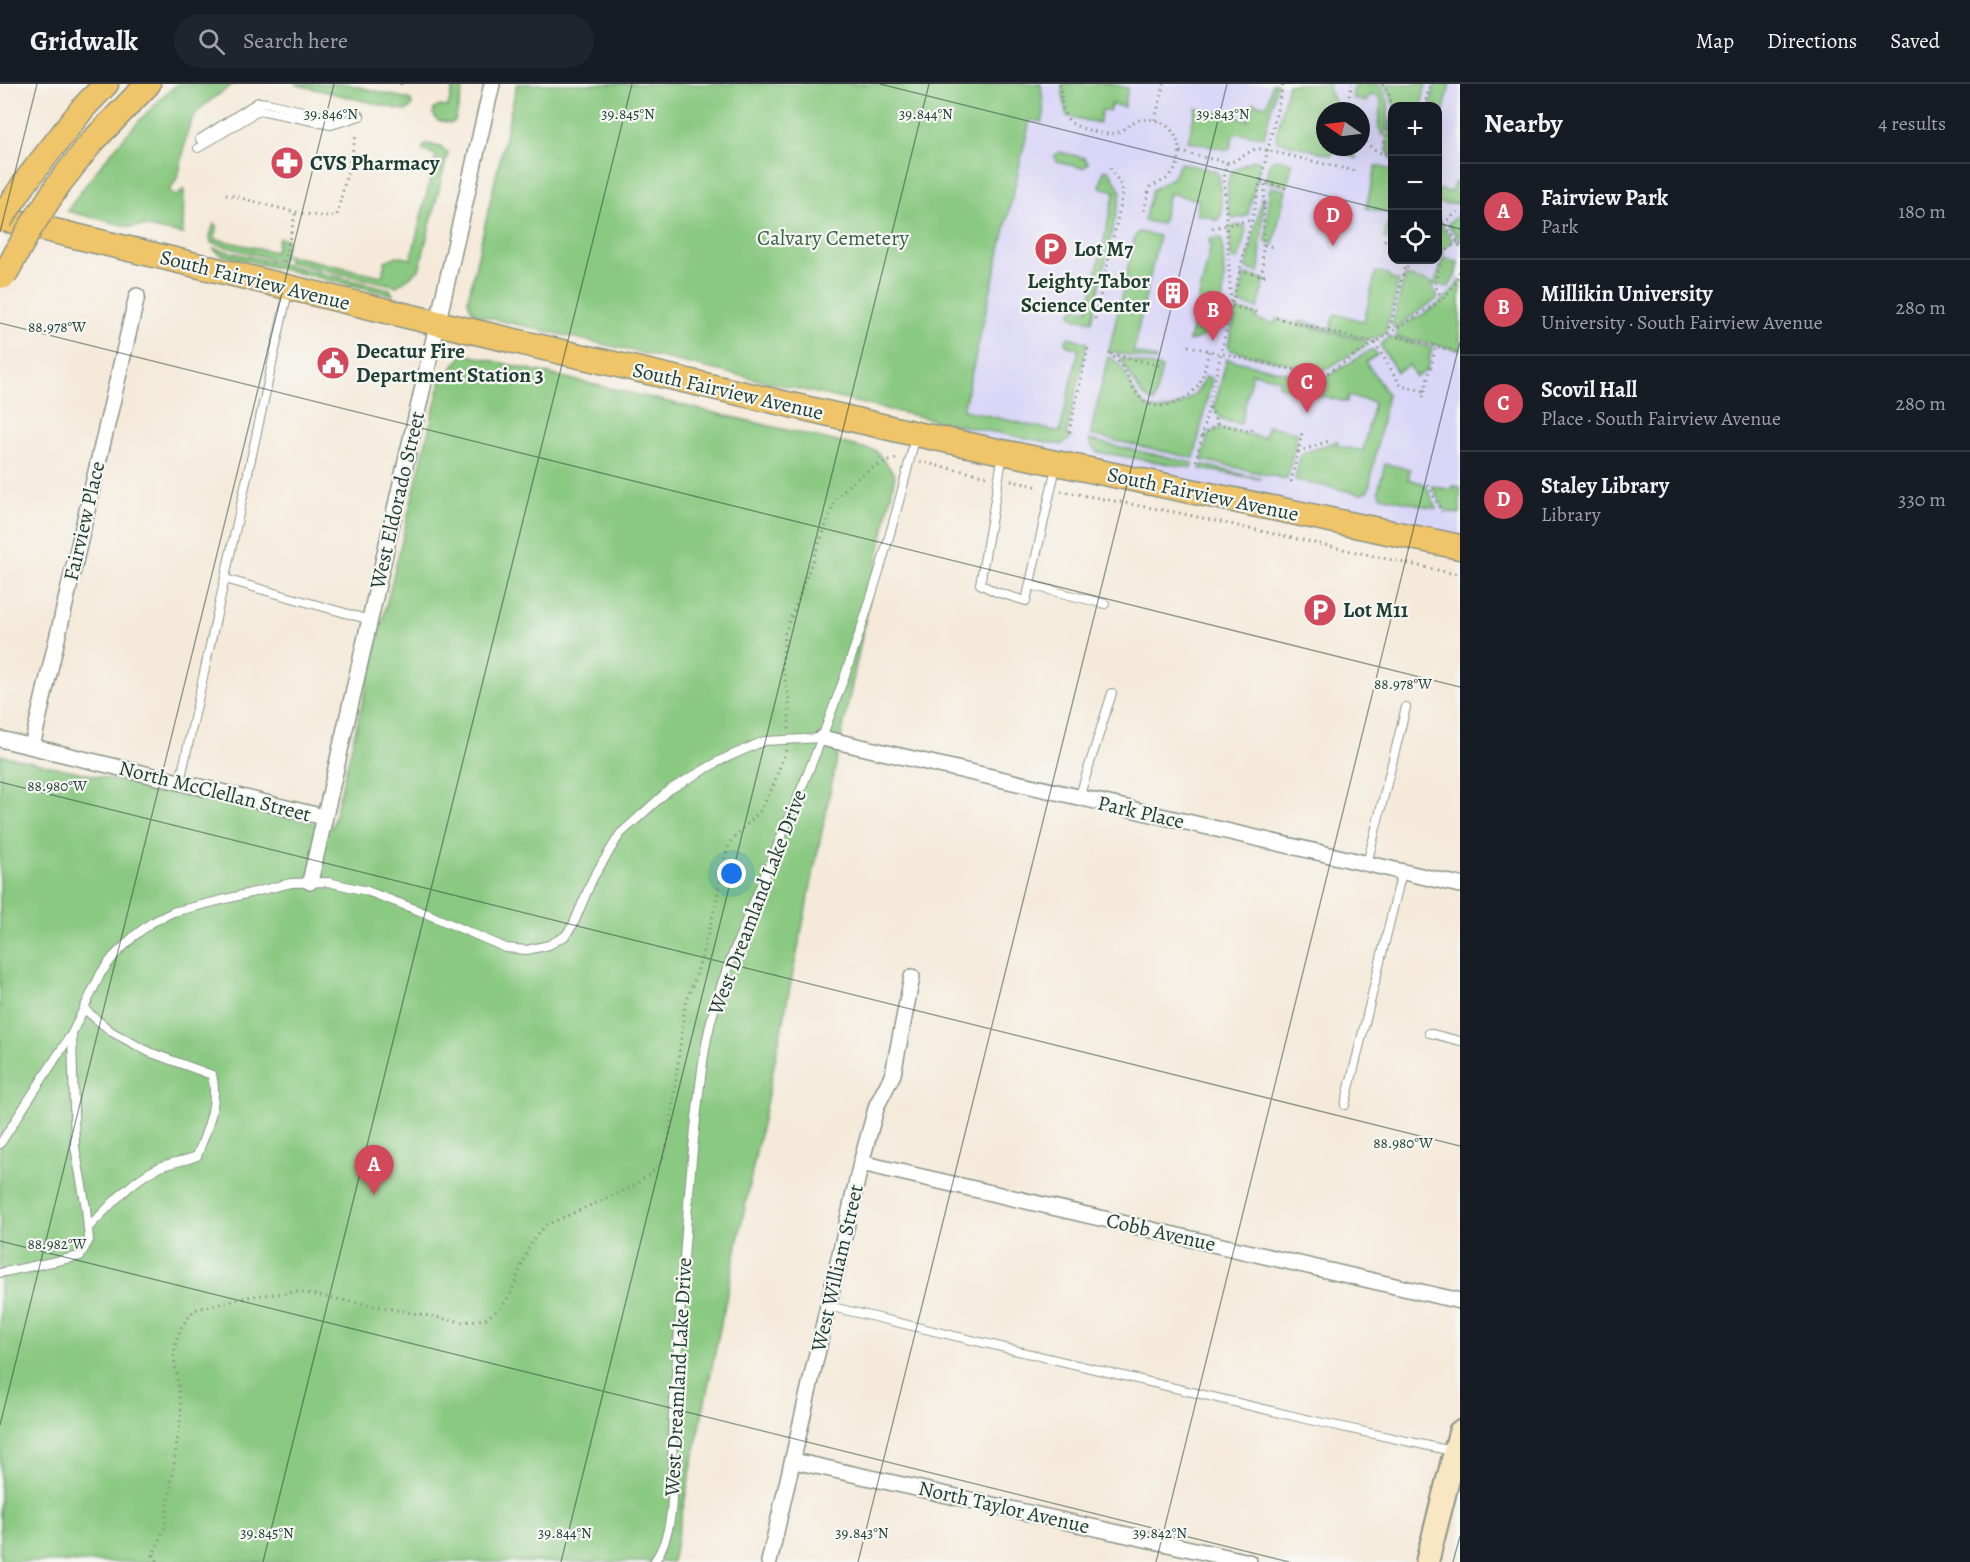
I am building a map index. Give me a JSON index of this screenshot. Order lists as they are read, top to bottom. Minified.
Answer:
{"streets":{"main road":["South Fairview Avenue"],"street":["West Eldorado Street","Fairview Place","North McClellan Street","Park Place","Cobb Avenue","West William Street","North Taylor Avenue"],"lane":["West Dreamland Lake Drive"]},"crossings":[["South Fairview Avenue","West Eldorado Street"],["South Fairview Avenue","West Dreamland Lake Drive"],["West Eldorado Street","North McClellan Street"],["Fairview Place","North McClellan Street"],["Park Place","West Dreamland Lake Drive"],["Cobb Avenue","West William Street"],["West William Street","North Taylor Avenue"]],"parks":["Calvary Cemetery"],"places":{"pharmacy":["CVS Pharmacy"],"parking":["Lot M7","Lot M11"],"building":["Leighty-Tabor Science Center"],"public building":["Decatur Fire Department Station 3"]},"north":"left","page":{"header":"Gridwalk","search":"Search here","nav":["Map","Directions","Saved"],"heading":["Nearby","4 results"],"map_buttons":["+","−"],"list":[{"mark":"A","name":"Fairview Park","note":"Park","value":"180 m"},{"mark":"B","name":"Millikin University","note":"University · South Fairview Avenue","value":"280 m"},{"mark":"C","name":"Scovil Hall","note":"Place · South Fairview Avenue","value":"280 m"},{"mark":"D","name":"Staley Library","note":"Library","value":"330 m"}],"pins":["D","B","C","A"]},"coordinates":["39.846°N","39.845°N","39.844°N","39.843°N","88.978°W","88.980°W","88.982°W","39.842°N"]}
